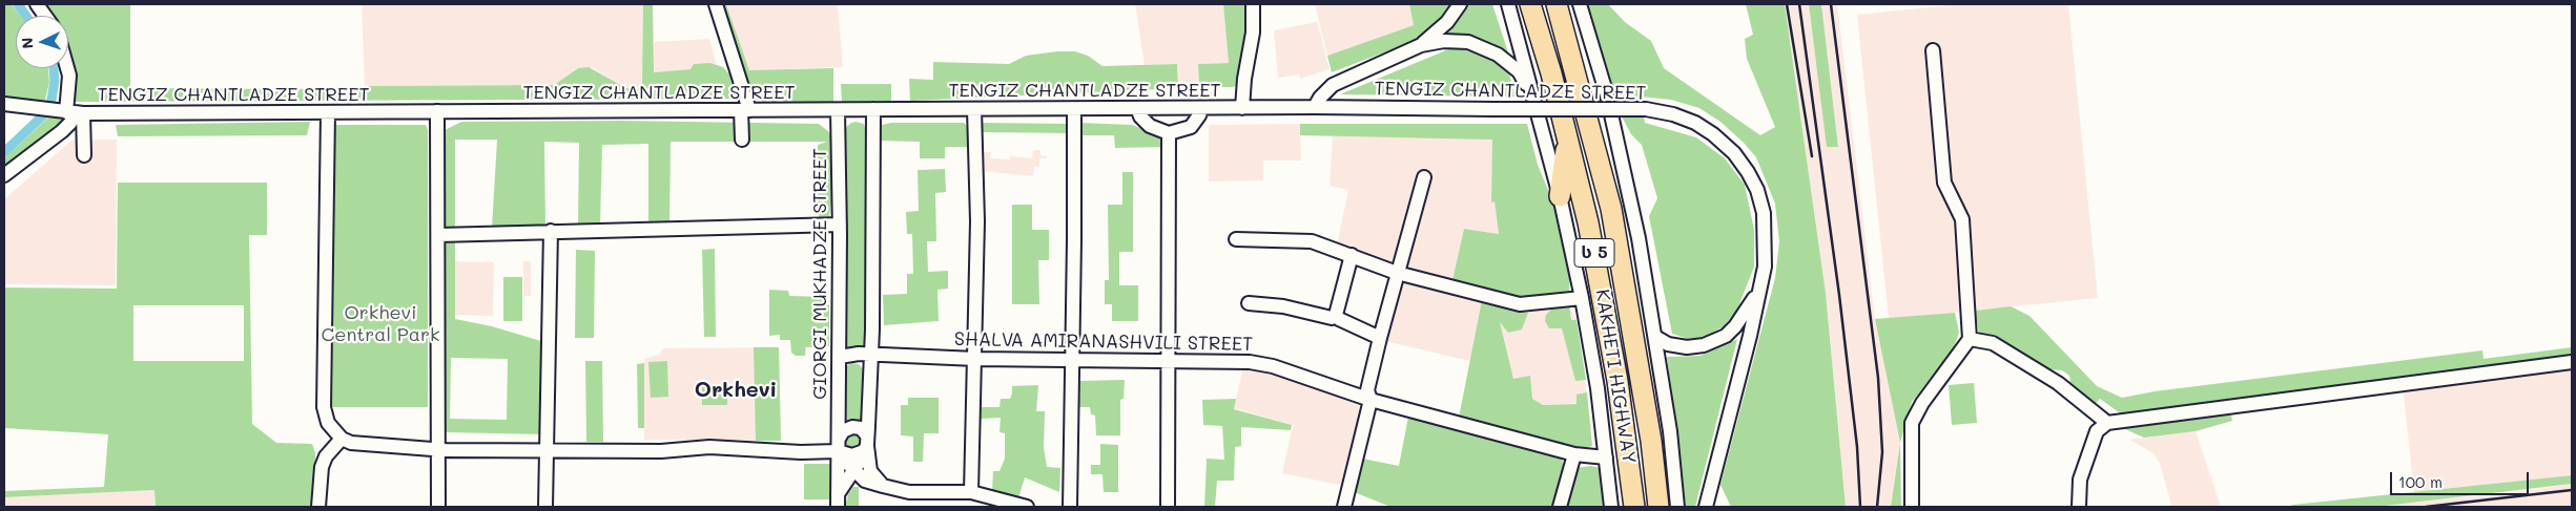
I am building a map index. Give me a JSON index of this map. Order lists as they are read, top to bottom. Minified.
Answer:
{"streets":{"highway":["ს 5","KAKHETI HIGHWAY"],"street":["TENGIZ CHANTLADZE STREET","GIORGI MUKHADZE STREET","SHALVA AMIRANASHVILI STREET"]},"crossings":[["TENGIZ CHANTLADZE STREET","GIORGI MUKHADZE STREET"],["TENGIZ CHANTLADZE STREET","KAKHETI HIGHWAY"],["GIORGI MUKHADZE STREET","SHALVA AMIRANASHVILI STREET"],["SHALVA AMIRANASHVILI STREET","KAKHETI HIGHWAY"]],"districts":["Orkhevi"],"parks":["Orkhevi Central Park"],"scale_bar":"100 m","north":"left"}
